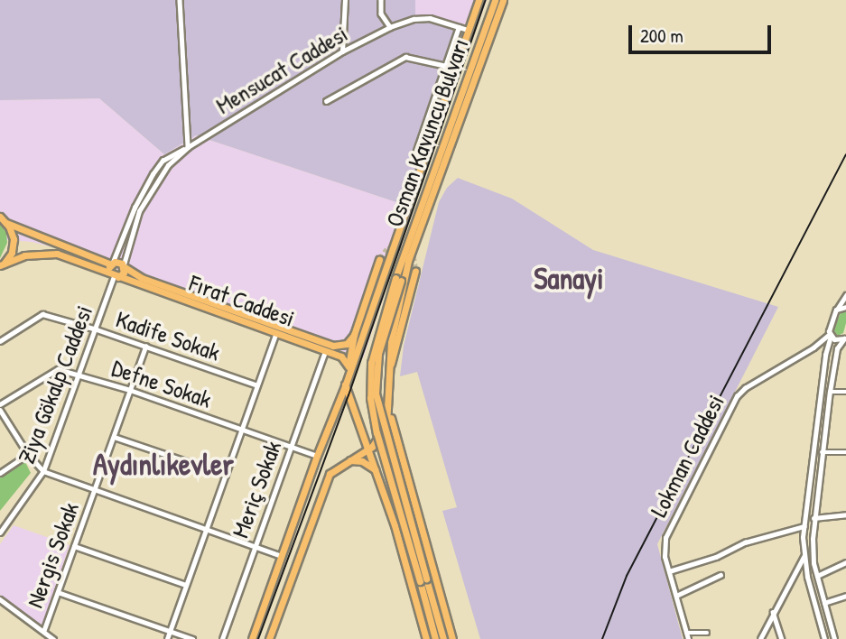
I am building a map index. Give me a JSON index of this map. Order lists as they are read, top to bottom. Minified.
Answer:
{"streets":{"main road":["Osman Kavuncu Bulvarı","Fırat Caddesi"],"street":["Mensucat Caddesi","Kadife Sokak","Defne Sokak","Ziya Gökalp Caddesi","Lokman Caddesi","Meriç Sokak","Nergis Sokak"]},"crossings":[["Mensucat Caddesi","Fırat Caddesi"],["Fırat Caddesi","Ziya Gökalp Caddesi"],["Fırat Caddesi","Meriç Sokak"],["Kadife Sokak","Ziya Gökalp Caddesi"],["Kadife Sokak","Nergis Sokak"],["Defne Sokak","Ziya Gökalp Caddesi"],["Defne Sokak","Meriç Sokak"],["Defne Sokak","Nergis Sokak"]],"districts":["Sanayi","Aydınlıkevler"],"scale_bar":"200 m"}
